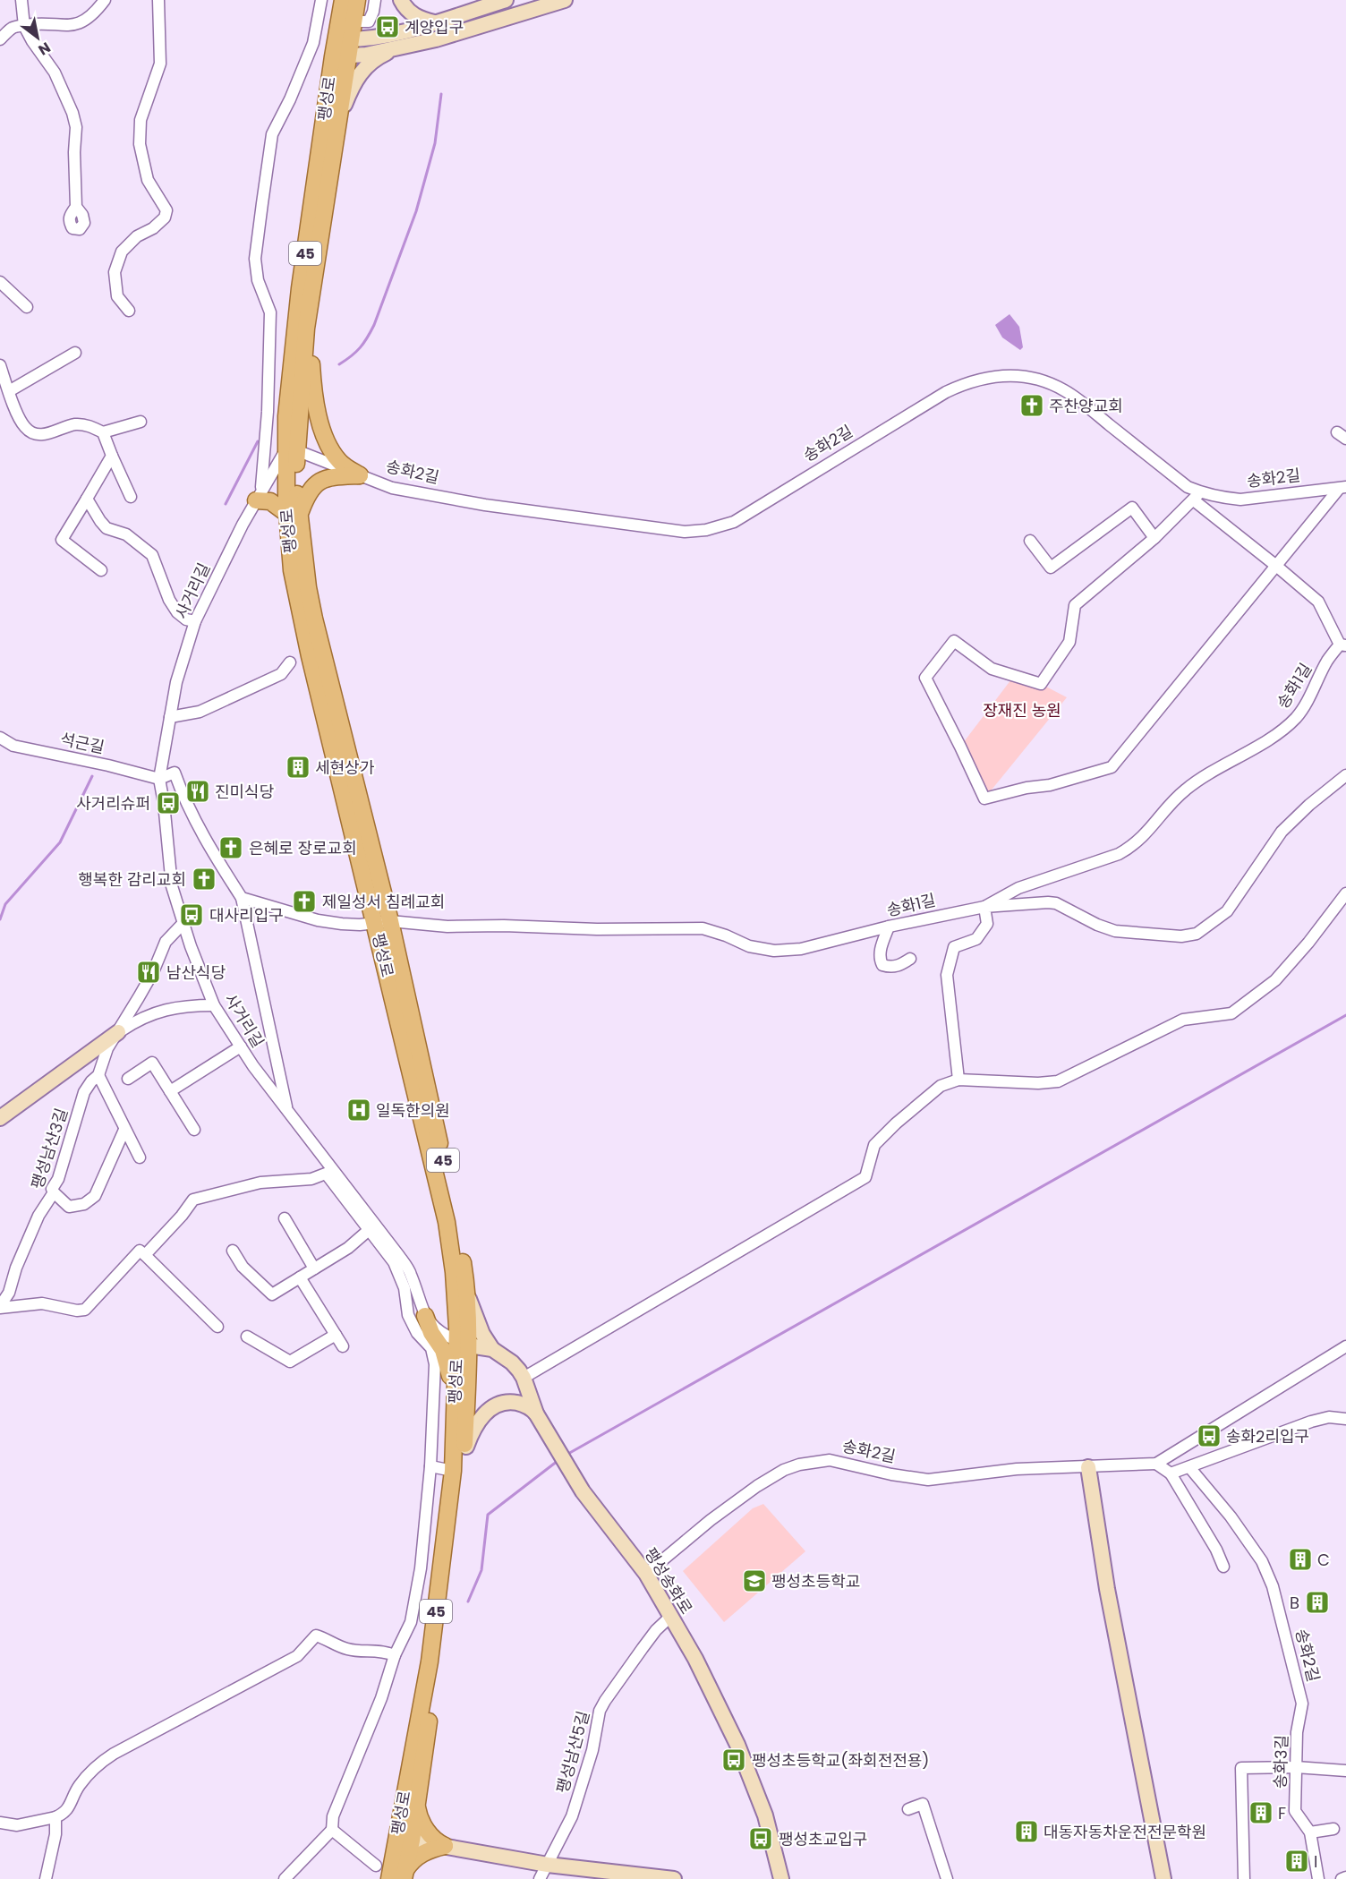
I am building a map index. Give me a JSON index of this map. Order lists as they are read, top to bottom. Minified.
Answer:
{"streets":{"main road":["팽성로","45"],"street":["송화2길","사거리길","송화1길","석근길","팽성남산3길","팽성송화로","팽성남산5길","송화3길"]},"crossings":[["팽성로","송화2길"],["팽성로","사거리길"],["팽성로","송화1길"],["팽성로","팽성송화로"],["송화2길","사거리길"],["송화2길","팽성송화로"],["송화2길","송화3길"],["사거리길","석근길"],["사거리길","팽성남산3길"],["사거리길","팽성송화로"],["송화1길","석근길"],["팽성송화로","팽성남산5길"]],"parks":["장재진 농원"],"places":{"bus stop":["계양입구","사거리슈퍼","대사리입구","송화2리입구","팽성초등학교(좌회전전용)","팽성초교입구"],"church":["주찬양교회","은혜로 장로교회","행복한 감리교회","제일성서 침례교회"],"building":["세현상가","C","B","F","대동자동차운전전문학원","I"],"restaurant":["진미식당","남산식당"],"hospital":["일독한의원"],"school or university":["팽성초등학교"]},"north":"bottom right"}
